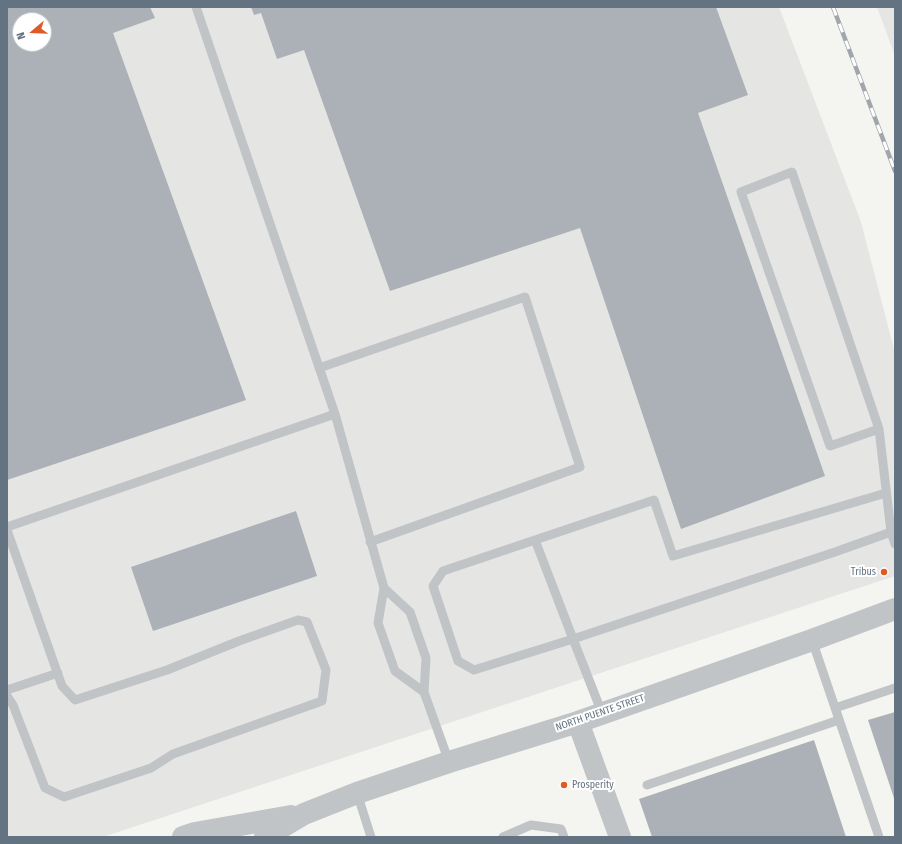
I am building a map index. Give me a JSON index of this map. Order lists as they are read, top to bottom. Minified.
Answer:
{"streets":{"street":["NORTH PUENTE STREET"]},"places":["Tribus","Prosperity"],"north":"left"}
